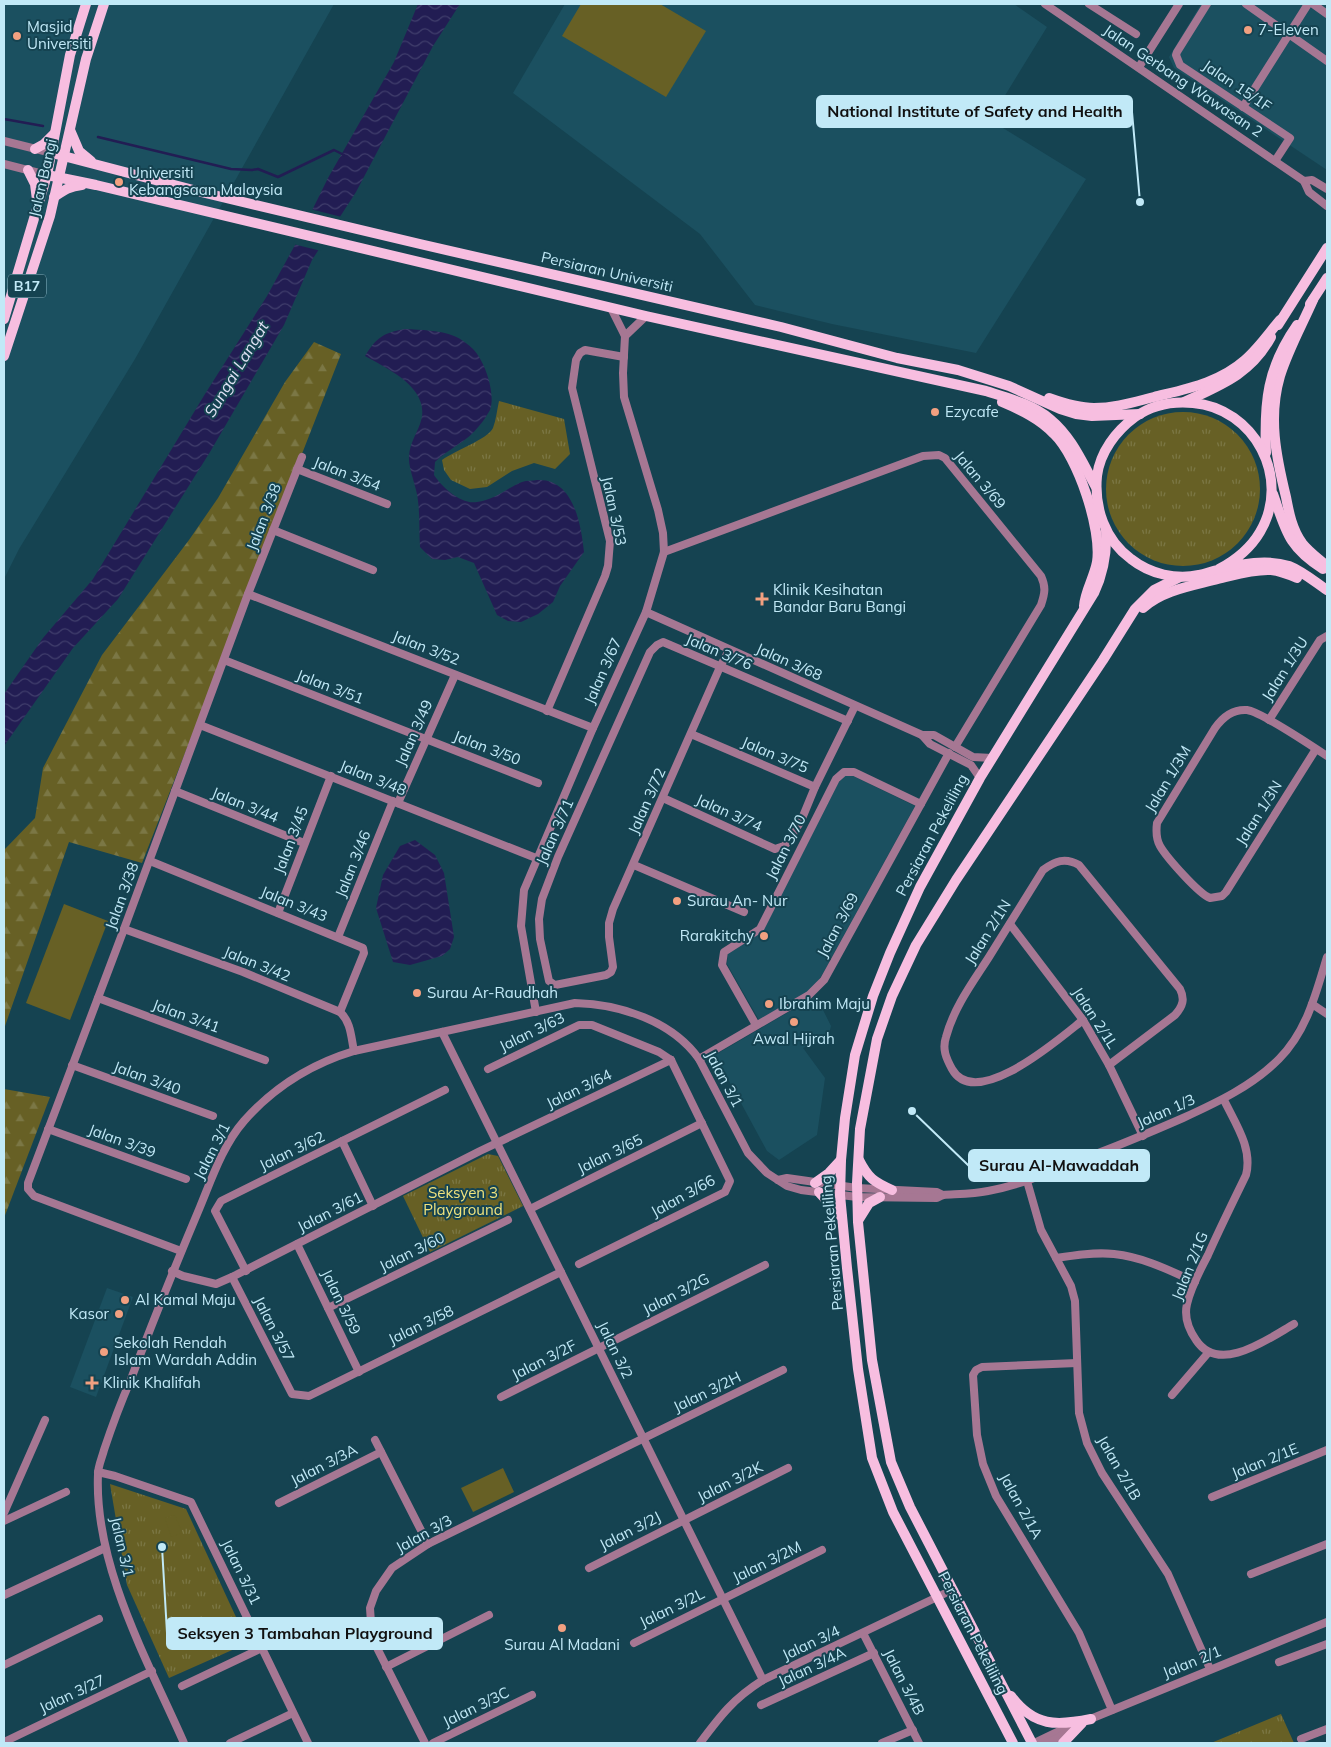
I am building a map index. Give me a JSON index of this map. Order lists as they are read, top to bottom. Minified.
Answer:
{"streets":{"main road":["Jalan Bangi","Persiaran Universiti","B17","Persiaran Pekeliling"],"street":["Jalan Gerbang Wawasan 2","Jalan 15/1F","Jalan 3/54","Jalan 3/69","Jalan 3/53","Jalan 3/38","Jalan 3/52","Jalan 3/76","Jalan 3/68","Jalan 1/3U","Jalan 3/67","Jalan 3/51","Jalan 3/49","Jalan 3/50","Jalan 3/75","Jalan 3/48","Jalan 1/3M","Jalan 3/72","Jalan 3/44","Jalan 3/74","Jalan 1/3N","Jalan 3/71","Jalan 3/45","Jalan 3/70","Jalan 3/46","Jalan 3/43","Jalan 2/1N","Jalan 3/42","Jalan 3/41","Jalan 2/1L","Jalan 3/63","Jalan 3/40","Jalan 3/1","Jalan 3/64","Jalan 1/3","Jalan 3/39","Jalan 3/62","Jalan 3/65","Jalan 3/66","Jalan 3/61","Jalan 3/60","Jalan 2/1G","Jalan 3/2G","Jalan 3/59","Jalan 3/58","Jalan 3/57","Jalan 3/2","Jalan 3/2F","Jalan 3/2H","Jalan 2/1E","Jalan 3/3A","Jalan 2/1B","Jalan 3/2K","Jalan 2/1A","Jalan 3/2J","Jalan 3/3","Jalan 3/2M","Jalan 3/31","Jalan 3/2L","Jalan 3/4","Jalan 2/1","Jalan 3/4A","Jalan 3/4B","Jalan 3/27","Jalan 3/3C"]},"crossings":[["Jalan Gerbang Wawasan 2","Jalan 15/1F"],["Jalan Bangi","Persiaran Universiti"],["Persiaran Universiti","Persiaran Pekeliling"],["Jalan 3/54","Jalan 3/38"],["Jalan 3/69","Jalan 3/68"],["Jalan 3/69","Jalan 3/67"],["Jalan 3/69","Jalan 3/70"],["Jalan 3/69","Jalan 3/1"],["Jalan 3/53","Jalan 3/52"],["Jalan 3/53","Jalan 3/67"],["Jalan 3/38","Jalan 3/52"],["Jalan 3/38","Jalan 3/51"],["Jalan 3/38","Jalan 3/48"],["Jalan 3/38","Jalan 3/44"],["Jalan 3/38","Jalan 3/43"],["Jalan 3/38","Jalan 3/42"],["Jalan 3/38","Jalan 3/41"],["Jalan 3/38","Jalan 3/40"],["Jalan 3/38","Jalan 3/1"],["Jalan 3/38","Jalan 3/39"],["Jalan 3/52","Jalan 3/67"],["Jalan 3/52","Jalan 3/49"],["Jalan 3/76","Jalan 3/72"],["Jalan 3/76","Jalan 3/71"],["Jalan 3/68","Jalan 3/67"],["Jalan 3/68","Jalan 3/72"],["Jalan 3/68","Persiaran Pekeliling"],["Jalan 1/3U","Jalan 1/3M"],["Jalan 3/67","Jalan 3/48"],["Jalan 3/67","Jalan 3/1"],["Jalan 3/51","Jalan 3/49"],["Jalan 3/51","Jalan 3/50"],["Jalan 3/49","Jalan 3/50"],["Jalan 3/49","Jalan 3/48"],["Jalan 3/49","Jalan 3/46"],["Jalan 3/75","Jalan 3/72"],["Jalan 3/75","Jalan 3/74"],["Jalan 3/48","Jalan 3/45"],["Jalan 3/48","Jalan 3/46"],["Jalan 1/3M","Jalan 1/3N"],["Jalan 3/72","Jalan 3/74"],["Jalan 3/72","Jalan 3/71"],["Jalan 3/44","Jalan 3/45"],["Persiaran Pekeliling","Jalan 3/1"],["Persiaran Pekeliling","Jalan 1/3"],["Persiaran Pekeliling","Jalan 3/4"],["Persiaran Pekeliling","Jalan 2/1"],["Jalan 3/45","Jalan 3/43"],["Jalan 3/46","Jalan 3/43"],["Jalan 3/43","Jalan 3/42"],["Jalan 2/1N","Jalan 2/1L"],["Jalan 2/1L","Jalan 1/3"],["Jalan 3/63","Jalan 3/64"],["Jalan 3/63","Jalan 3/66"],["Jalan 3/1","Jalan 1/3"],["Jalan 3/1","Jalan 3/61"],["Jalan 3/1","Jalan 3/2"],["Jalan 3/1","Jalan 3/31"],["Jalan 3/1","Jalan 3/27"],["Jalan 3/64","Jalan 3/66"],["Jalan 3/64","Jalan 3/61"],["Jalan 3/64","Jalan 3/2"],["Jalan 1/3","Jalan 2/1G"],["Jalan 1/3","Jalan 2/1B"],["Jalan 3/62","Jalan 3/61"],["Jalan 3/65","Jalan 3/66"],["Jalan 3/65","Jalan 3/2"],["Jalan 3/61","Jalan 3/59"],["Jalan 3/61","Jalan 3/57"],["Jalan 3/61","Jalan 3/2"],["Jalan 3/60","Jalan 3/59"],["Jalan 3/2G","Jalan 3/2"],["Jalan 3/2G","Jalan 3/2F"],["Jalan 3/59","Jalan 3/58"],["Jalan 3/58","Jalan 3/57"],["Jalan 3/58","Jalan 3/2"],["Jalan 3/2","Jalan 3/2F"],["Jalan 3/2","Jalan 3/2H"],["Jalan 3/2","Jalan 3/2K"],["Jalan 3/2","Jalan 3/2J"],["Jalan 3/2","Jalan 3/3"],["Jalan 3/2","Jalan 3/2M"],["Jalan 3/2","Jalan 3/2L"],["Jalan 3/2","Jalan 3/4"],["Jalan 3/2H","Jalan 3/3"],["Jalan 3/3A","Jalan 3/3"],["Jalan 2/1B","Jalan 2/1A"],["Jalan 2/1B","Jalan 2/1"],["Jalan 3/2K","Jalan 3/2J"],["Jalan 2/1A","Jalan 2/1"],["Jalan 3/2M","Jalan 3/2L"],["Jalan 3/4","Jalan 3/4B"],["Jalan 3/4A","Jalan 3/4B"]],"water":["Sungai Langat"],"parks":["Seksyen 3 Playground"],"places":{"other":["7-Eleven","Masjid Universiti","Universiti Kebangsaan Malaysia","National Institute of Safety and Health","Ezycafe","Surau An- Nur","Rarakitchy","Surau Ar-Raudhah","Ibrahim Maju","Awal Hijrah","Surau Al-Mawaddah","Al Kamal Maju","Kasor","Sekolah Rendah Islam Wardah Addin","Seksyen 3 Tambahan Playground","Surau Al Madani"],"health":["Klinik Kesihatan Bandar Baru Bangi","Klinik Khalifah"]}}
